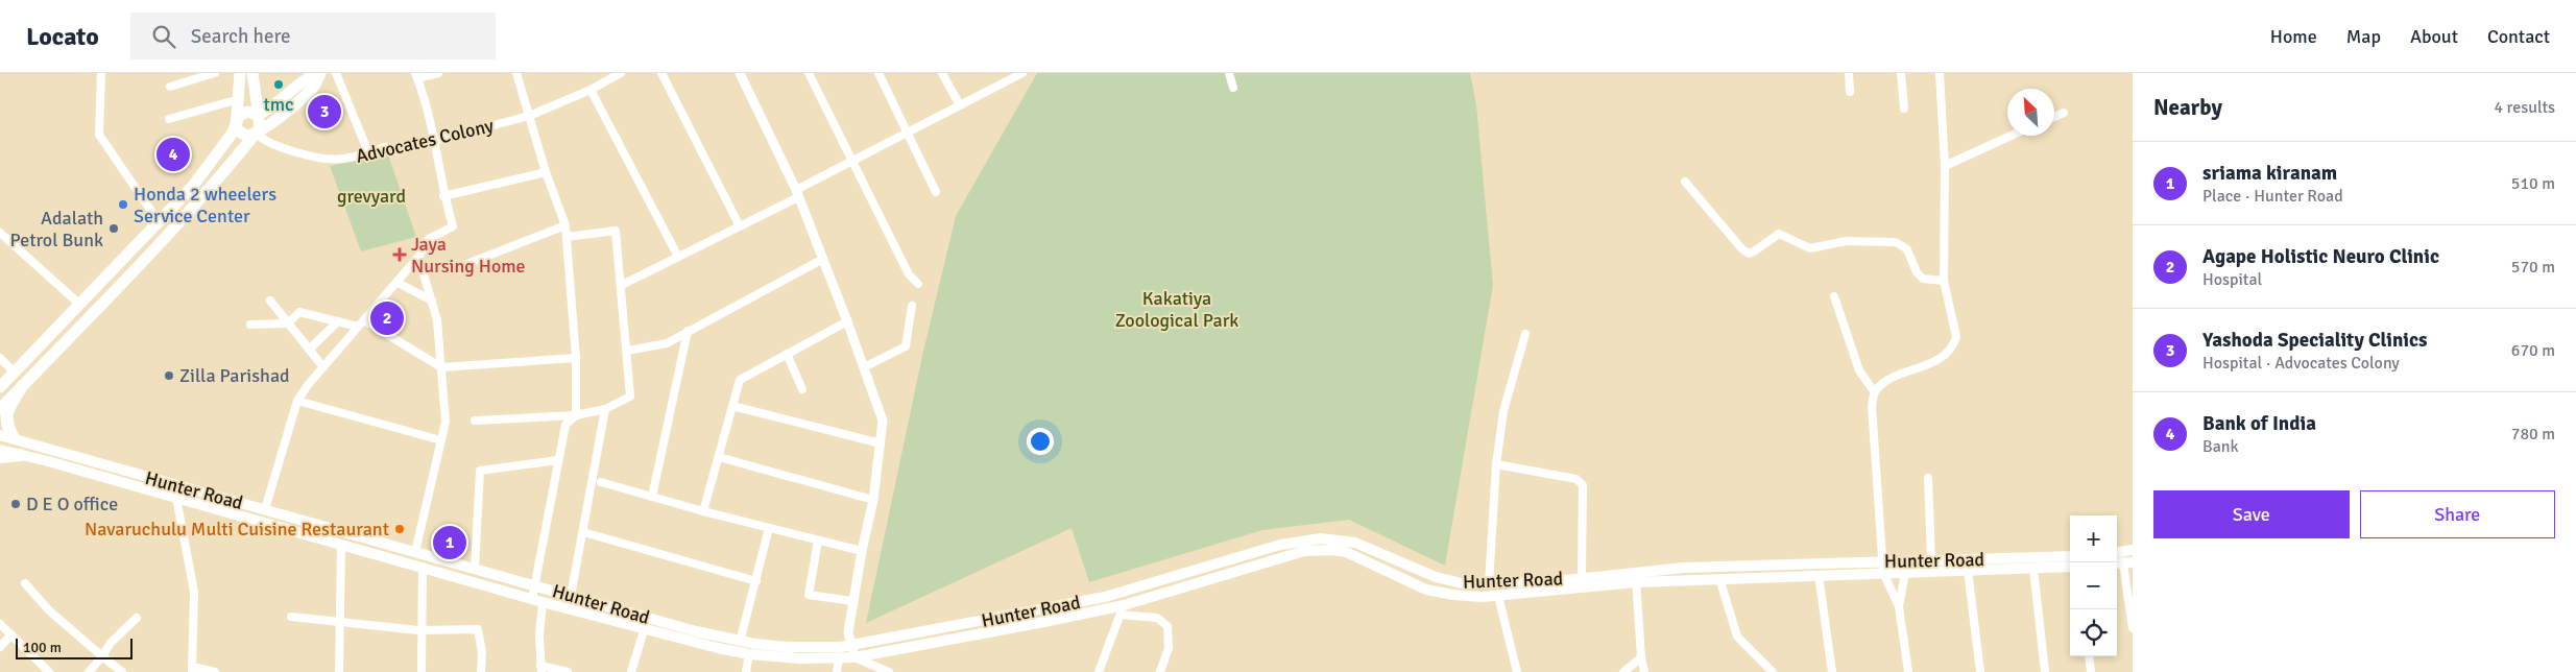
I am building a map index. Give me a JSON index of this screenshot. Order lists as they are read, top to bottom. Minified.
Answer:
{"streets":{"main road":["Hunter Road"],"street":["Advocates Colony"]},"parks":["grevyard","Kakatiya Zoological Park"],"places":{"other":["tmc","Honda 2 wheelers Service Center","Adalath Petrol Bunk","Zilla Parishad","D E O office","Navaruchulu Multi Cuisine Restaurant"],"health":["Jaya Nursing Home"]},"scale_bar":"100 m","north":"top left","page":{"header":"Locato","search":"Search here","nav":["Home","Map","About","Contact"],"heading":["Nearby","4 results"],"pins":["3","4","2","1"],"list":[{"mark":"1","name":"sriama kiranam","note":"Place · Hunter Road","value":"510 m"},{"mark":"2","name":"Agape Holistic Neuro Clinic","note":"Hospital","value":"570 m"},{"mark":"3","name":"Yashoda Speciality Clinics","note":"Hospital · Advocates Colony","value":"670 m"},{"mark":"4","name":"Bank of India","note":"Bank","value":"780 m"}],"buttons":["Save","Share"],"map_buttons":["+","−"],"scale":"100 m"}}
